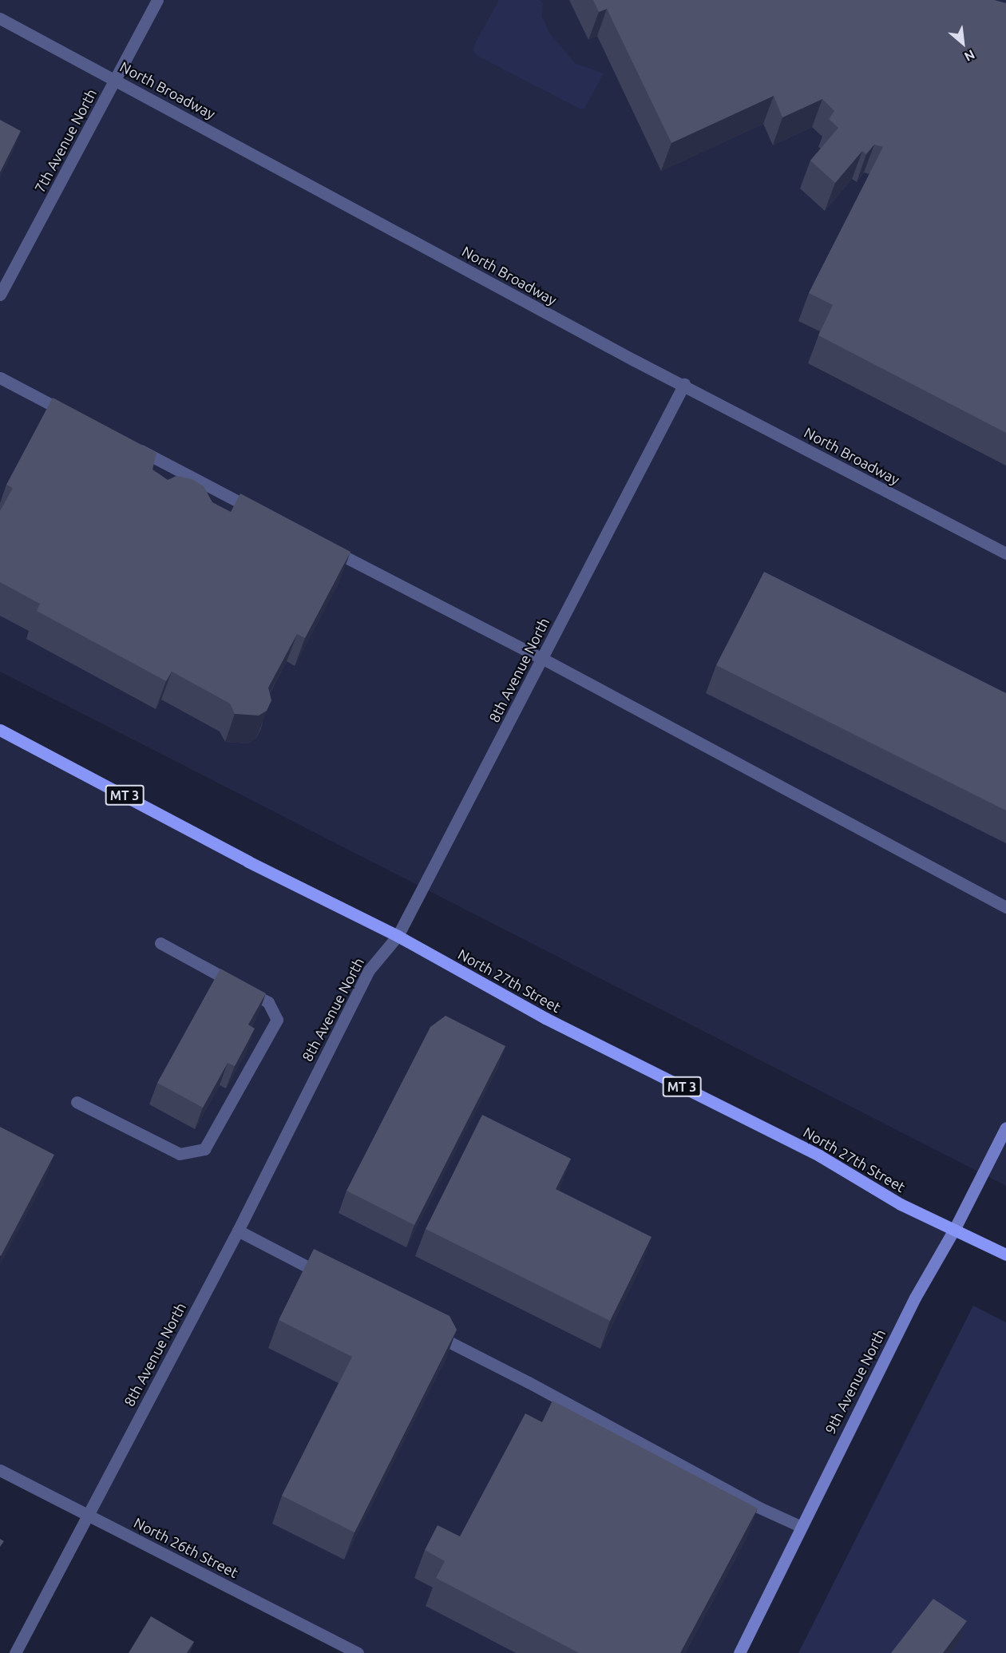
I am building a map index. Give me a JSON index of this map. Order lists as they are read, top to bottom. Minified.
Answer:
{"streets":{"main road":["MT 3","North 27th Street"],"street":["North Broadway","7th Avenue North","8th Avenue North","9th Avenue North","North 26th Street"]},"crossings":[["North Broadway","7th Avenue North"],["North Broadway","8th Avenue North"],["8th Avenue North","North 27th Street"],["8th Avenue North","North 26th Street"],["North 27th Street","9th Avenue North"]],"north":"bottom right"}
